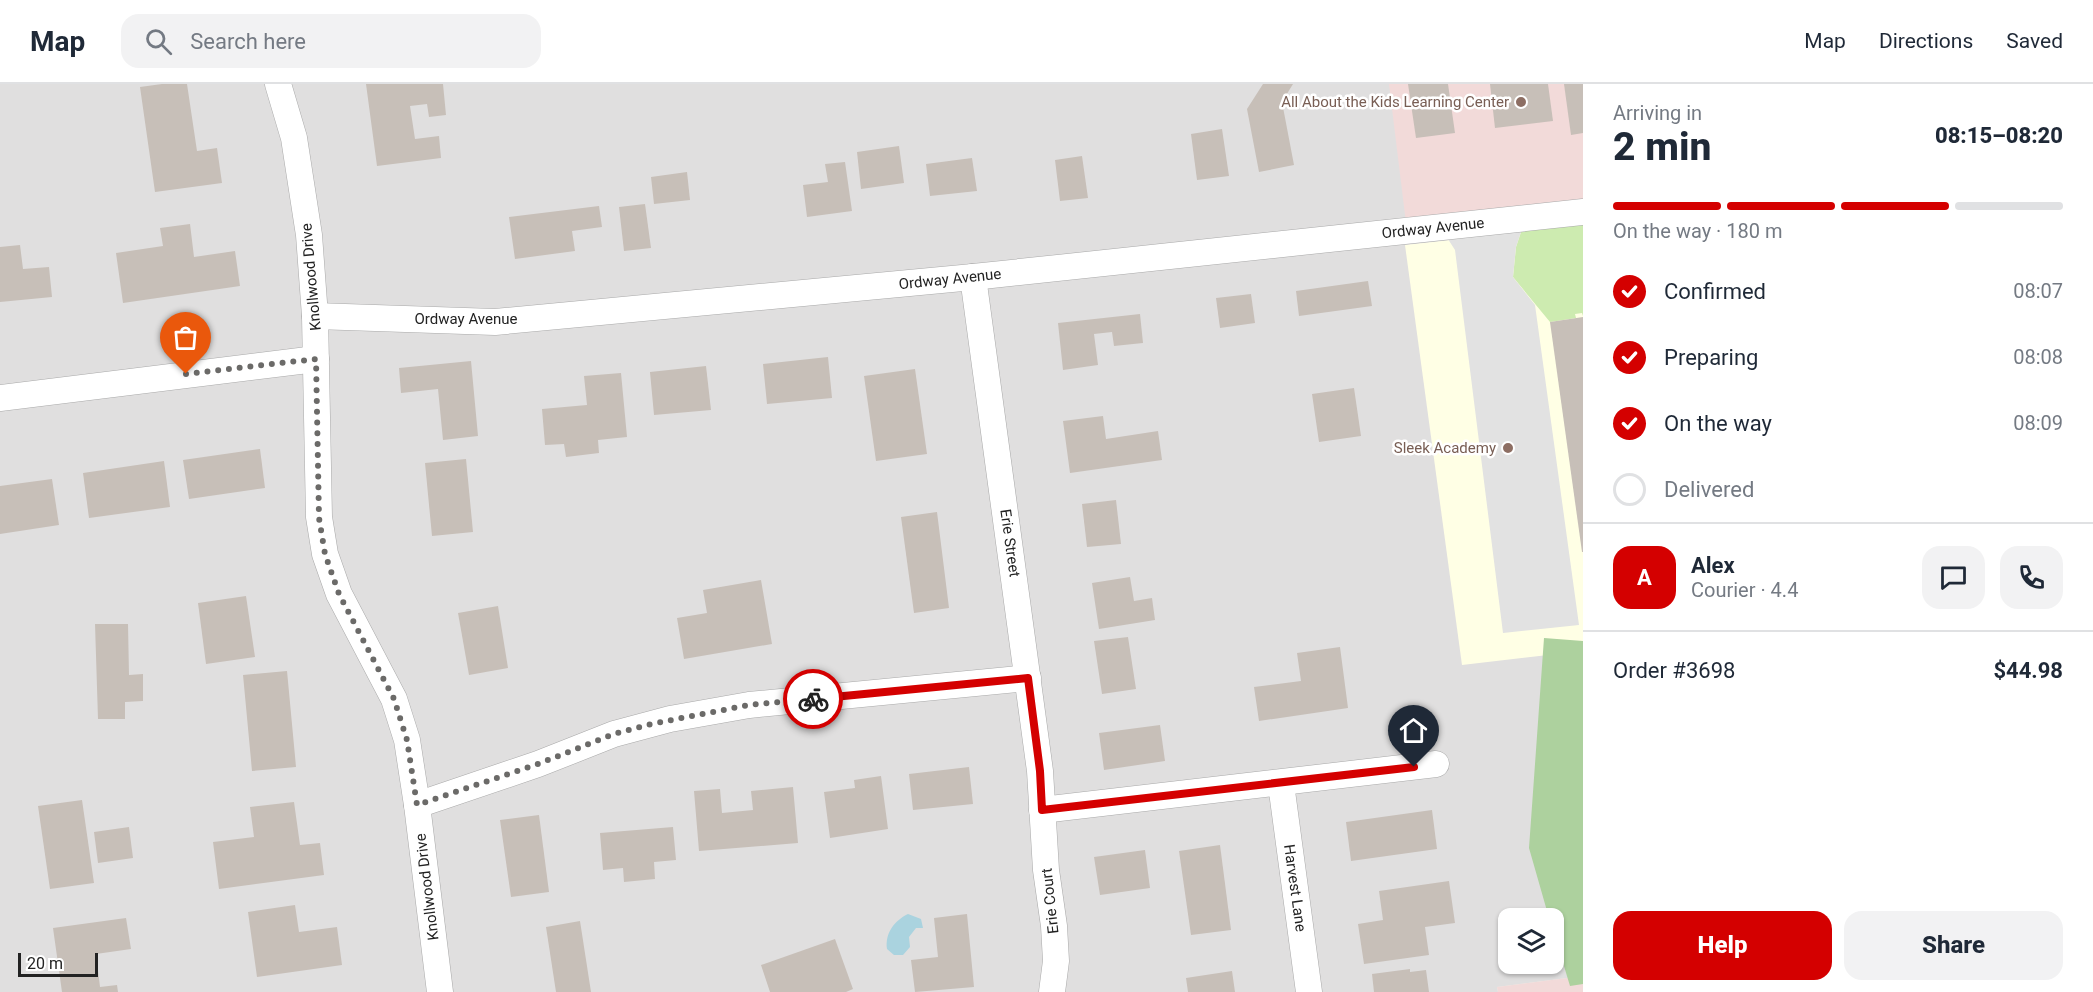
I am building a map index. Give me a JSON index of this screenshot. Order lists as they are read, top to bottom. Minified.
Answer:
{"streets":{"street":["Ordway Avenue","Knollwood Drive","Erie Street","Harvest Lane","Erie Court"]},"crossings":[["Ordway Avenue","Knollwood Drive"],["Ordway Avenue","Erie Street"],["Erie Street","Erie Court"]],"places":["All About the Kids Learning Center","Sleek Academy"],"scale_bar":"20 m","page":{"header":"Map","search":"Search here","nav":["Map","Directions","Saved"],"heading":["2 min","Arriving in","08:15–08:20"],"panel":["Alex","Courier · 4.4","Order #3698","$44.98"],"bar":"On the way · 180 m","list":[["Confirmed","08:07"],["Preparing","08:08"],["On the way","08:09"],"Delivered"],"round":"A","buttons":["Help","Share"],"scale":"20 m"}}
